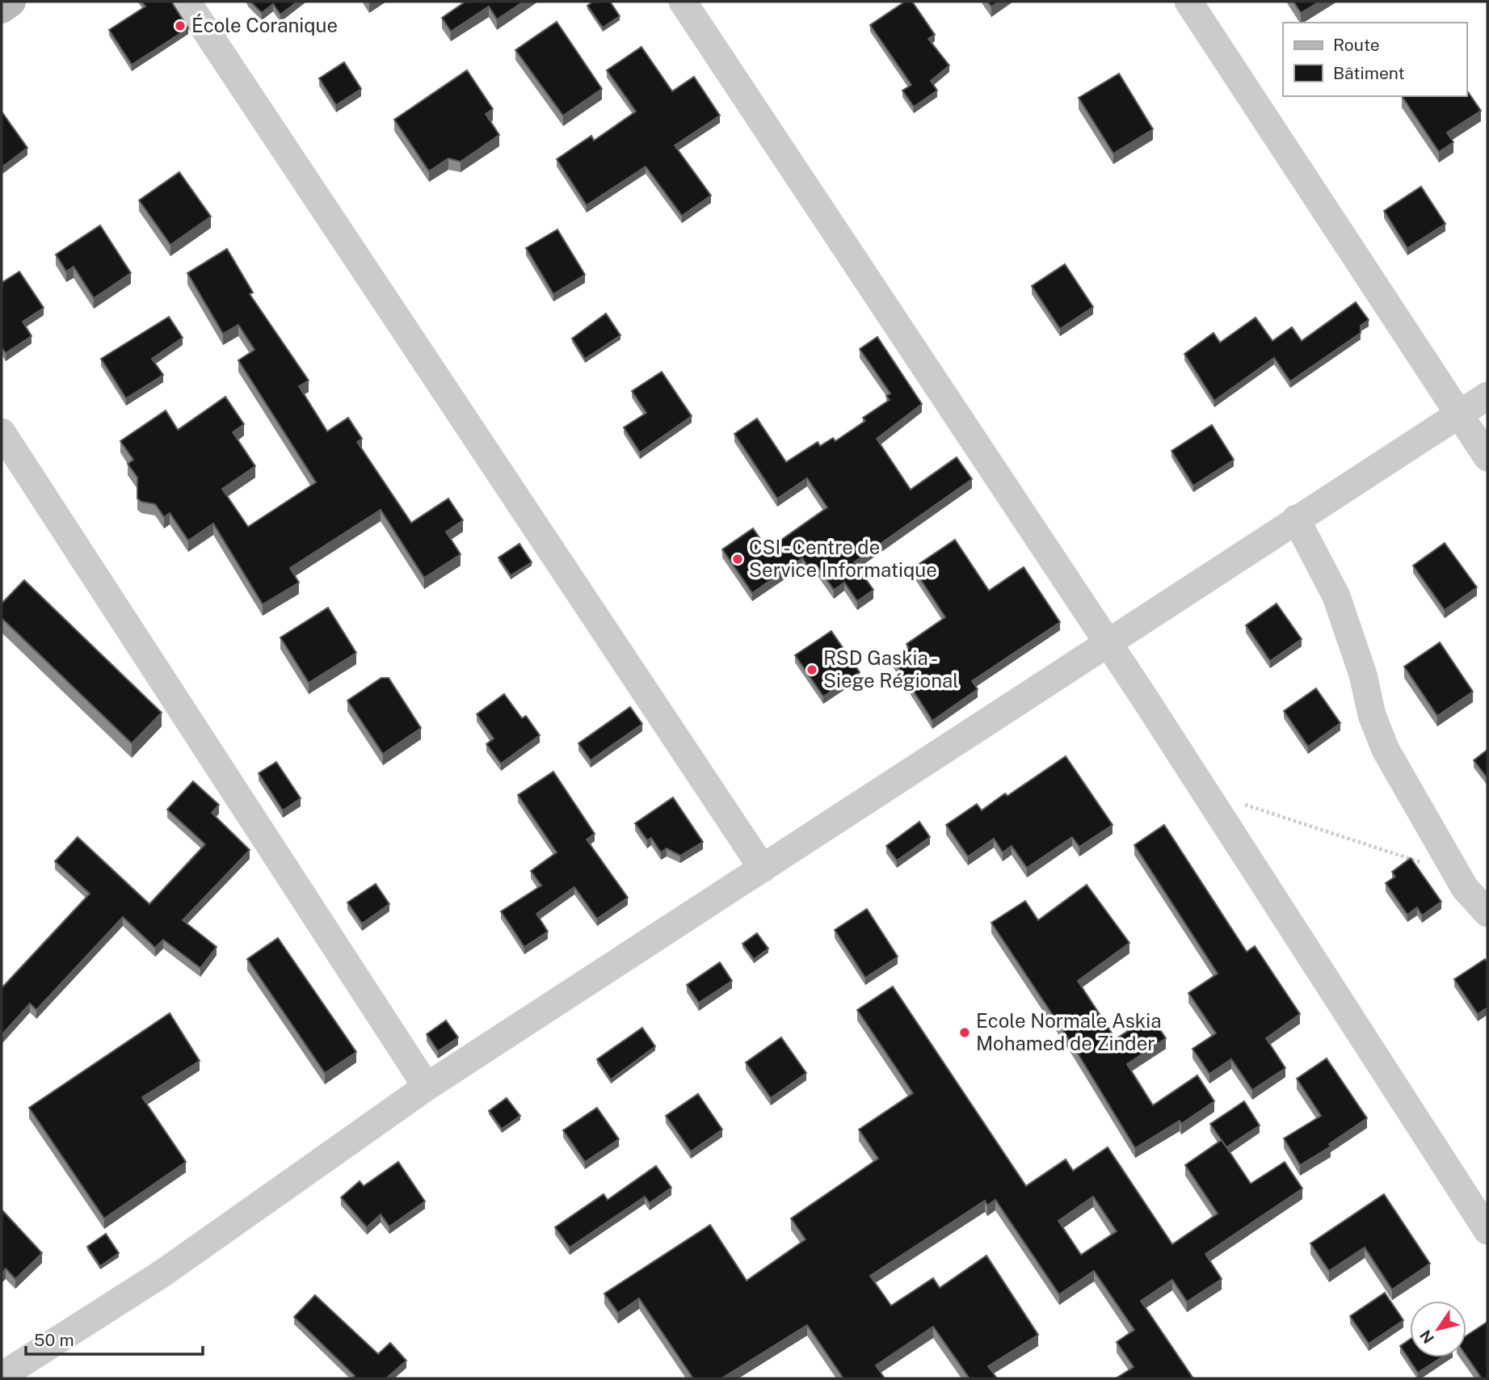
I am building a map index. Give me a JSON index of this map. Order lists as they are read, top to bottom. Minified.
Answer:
{"places":["École Coranique","CSI - Centre de Service Informatique","RSD Gaskia - Siege Régional","Ecole Normale Askia Mohamed de Zinder"],"legend":["Route","Bâtiment"],"scale_bar":"50 m","north":"bottom left"}
